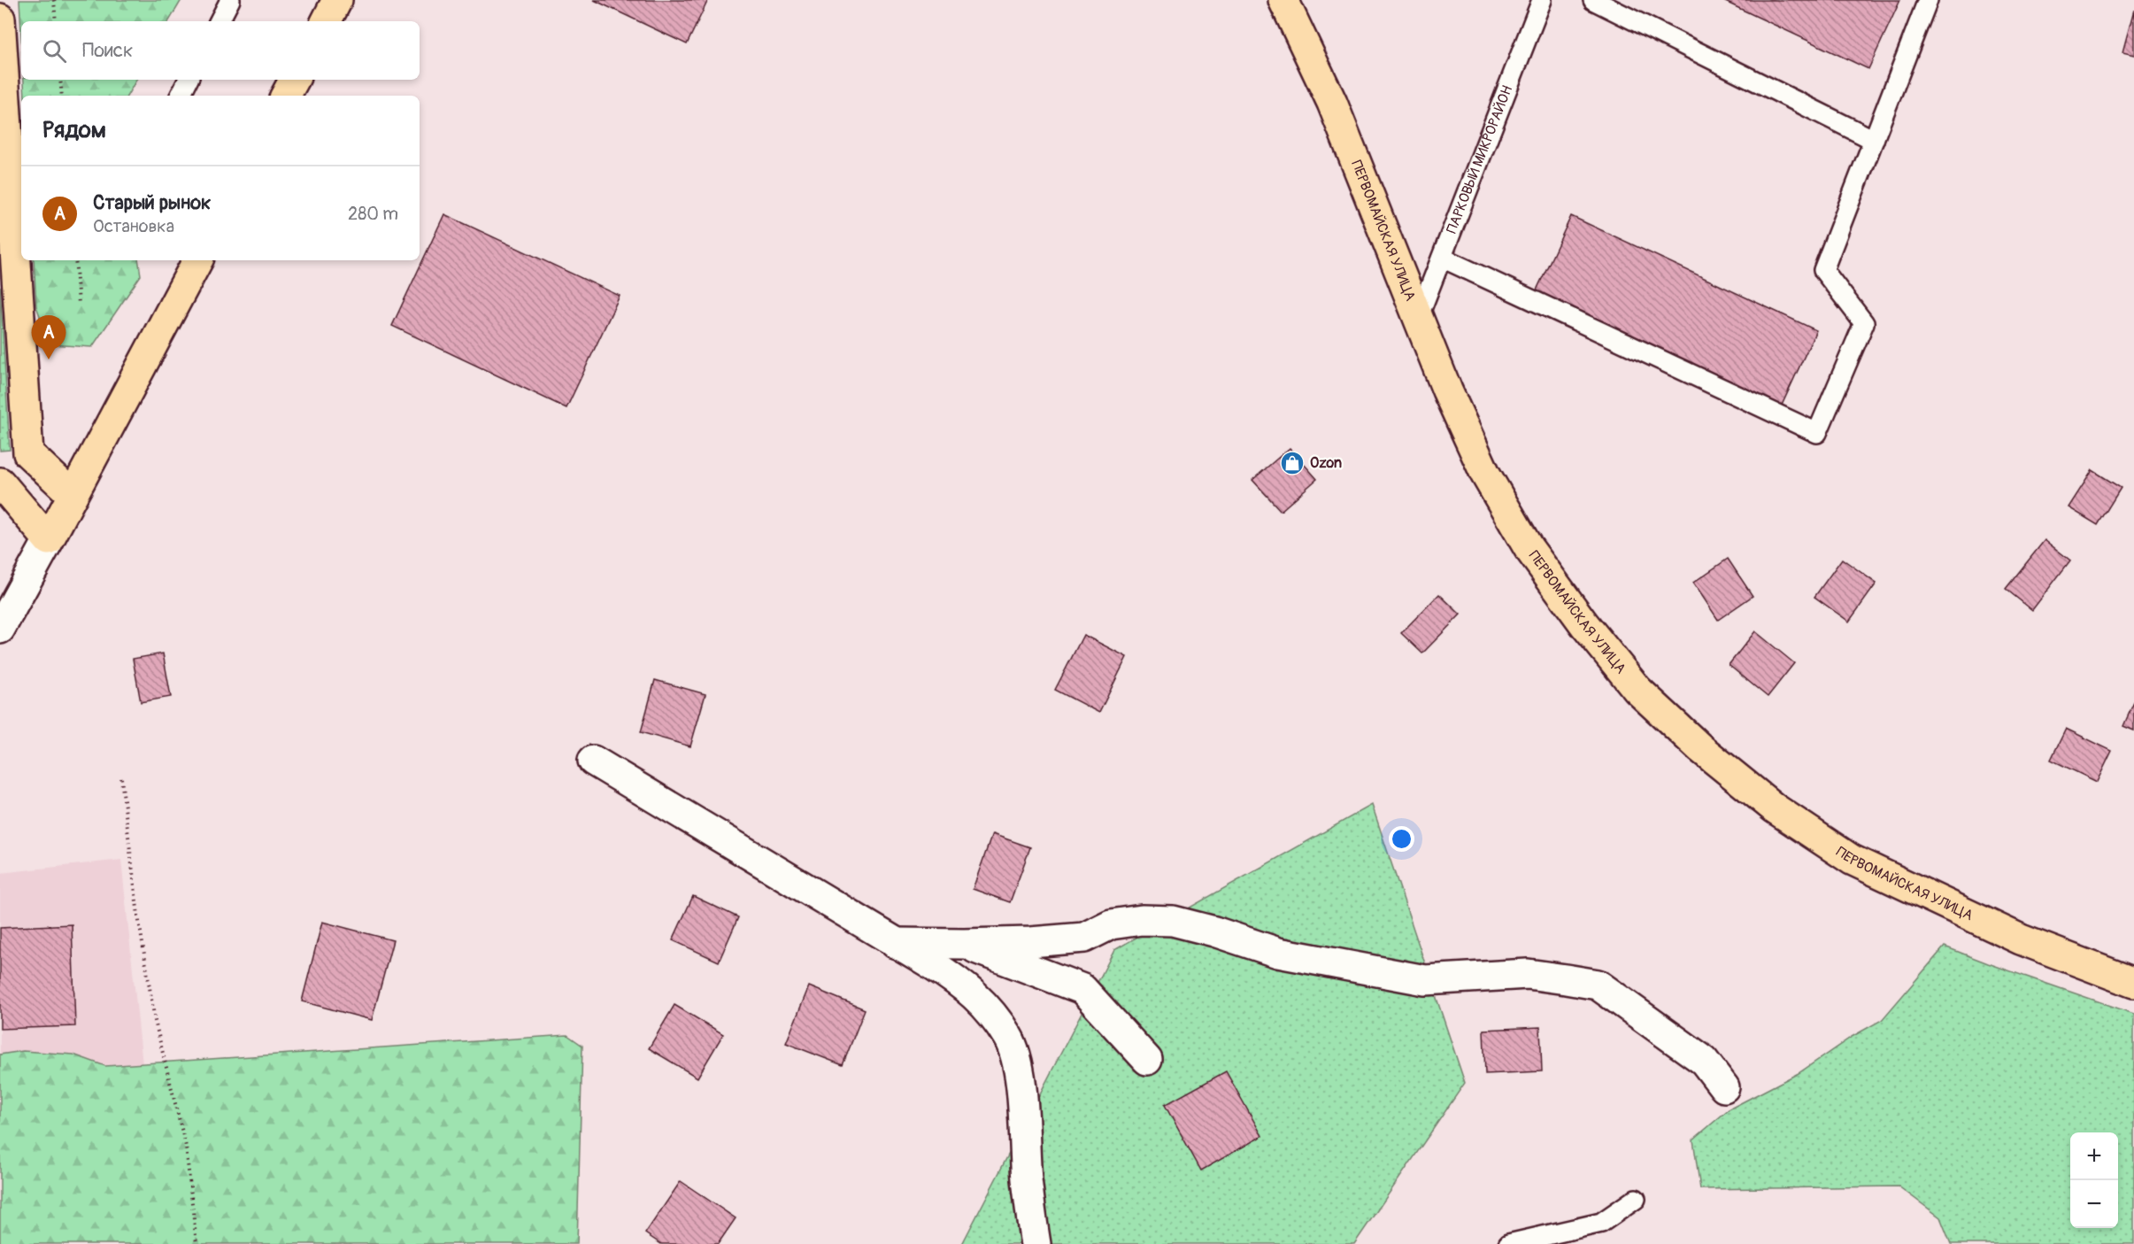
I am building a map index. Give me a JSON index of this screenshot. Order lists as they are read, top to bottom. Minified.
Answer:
{"streets":{"main road":["ПЕРВОМАЙСКАЯ УЛИЦА"],"lane":["ПАРКОВЫЙ МИКРОРАЙОН"]},"crossings":[["ПАРКОВЫЙ МИКРОРАЙОН","ПЕРВОМАЙСКАЯ УЛИЦА"]],"places":{"shop":["Ozon"]},"page":{"search":"Поиск","heading":"Рядом","list":[{"mark":"A","name":"Старый рынок","note":"Остановка","value":"280 m"}],"pins":"A","map_buttons":["+","−"]}}
